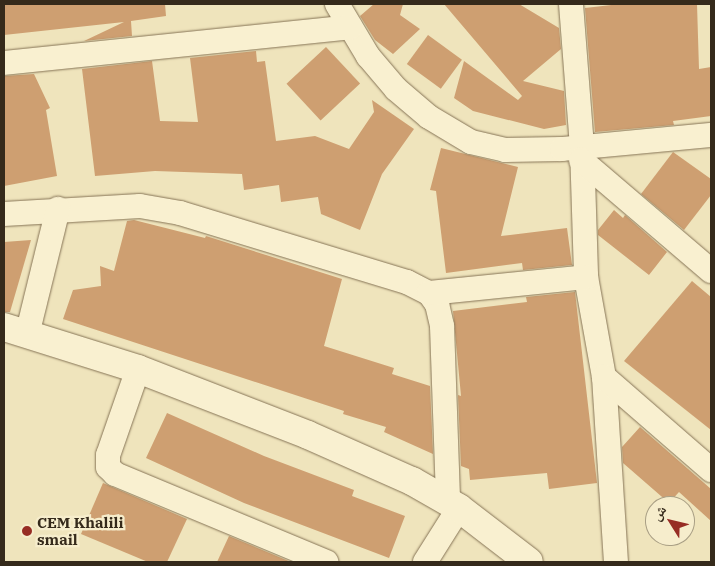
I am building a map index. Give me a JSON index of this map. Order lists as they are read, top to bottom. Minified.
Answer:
{"places":["CEM Khalili smail"],"north":"top left"}
